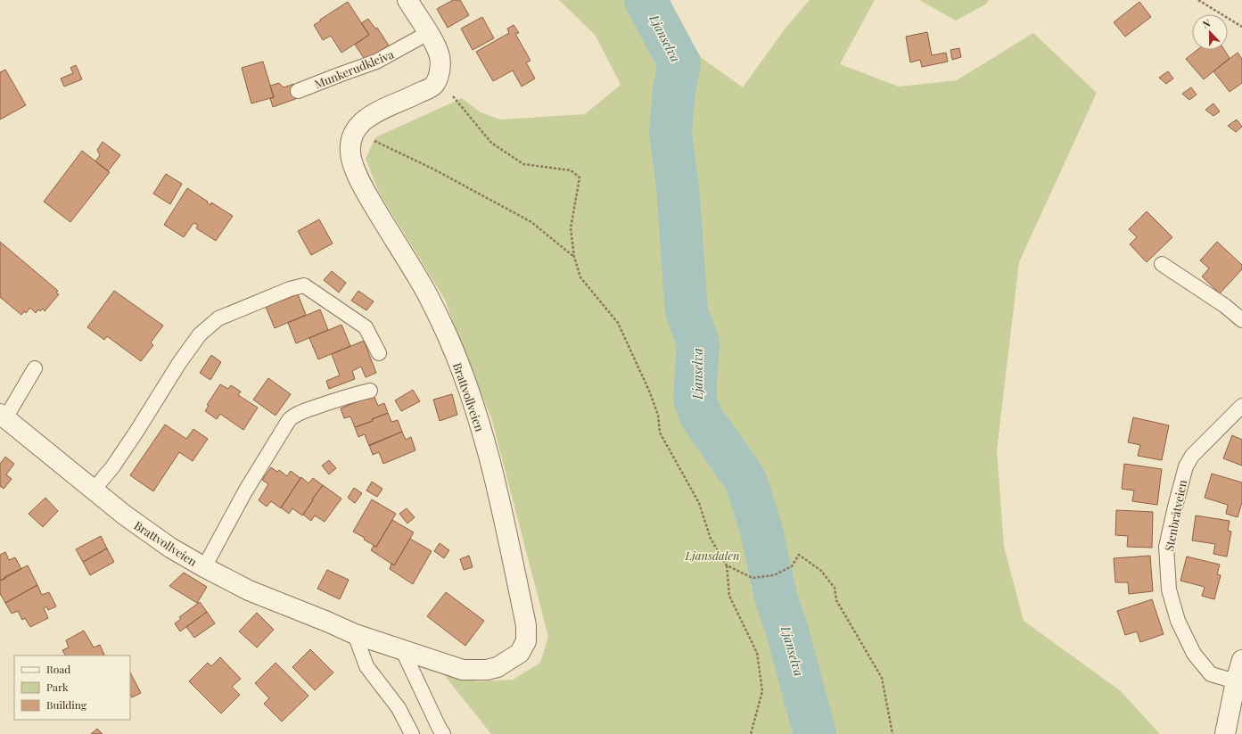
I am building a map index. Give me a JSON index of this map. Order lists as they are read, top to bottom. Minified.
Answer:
{"streets":{"street":["Brattvollveien"],"lane":["Munkerudkleiva","Stenbråtveien"]},"water":["Ljanselva"],"parks":["Ljansdalen"],"legend":["Road","Park","Building"],"north":"top"}
